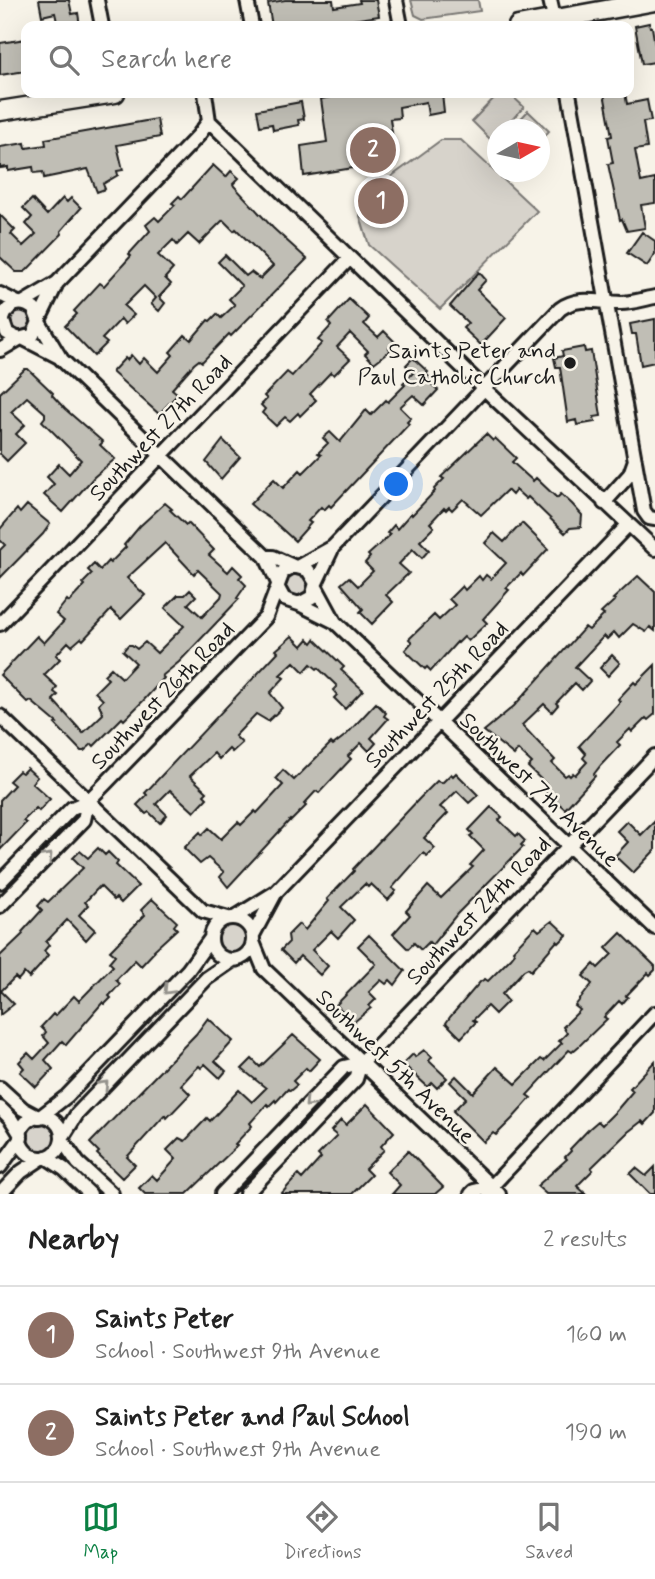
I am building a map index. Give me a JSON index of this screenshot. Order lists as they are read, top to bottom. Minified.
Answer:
{"streets":{"street":["Southwest 27th Road","Southwest 25th Road","Southwest 26th Road","Southwest 7th Avenue","Southwest 24th Road","Southwest 5th Avenue"]},"crossings":[["Southwest 25th Road","Southwest 7th Avenue"],["Southwest 25th Road","Southwest 5th Avenue"],["Southwest 26th Road","Southwest 7th Avenue"],["Southwest 7th Avenue","Southwest 24th Road"],["Southwest 24th Road","Southwest 5th Avenue"]],"places":["Saints Peter and Paul Catholic Church"],"north":"right","page":{"search":"Search here","pins":["2","1"],"heading":["Nearby","2 results"],"list":[{"mark":"1","name":"Saints Peter","note":"School · Southwest 9th Avenue","value":"160 m"},{"mark":"2","name":"Saints Peter and Paul School","note":"School · Southwest 9th Avenue","value":"190 m"}],"nav":["Map","Directions","Saved"]}}
